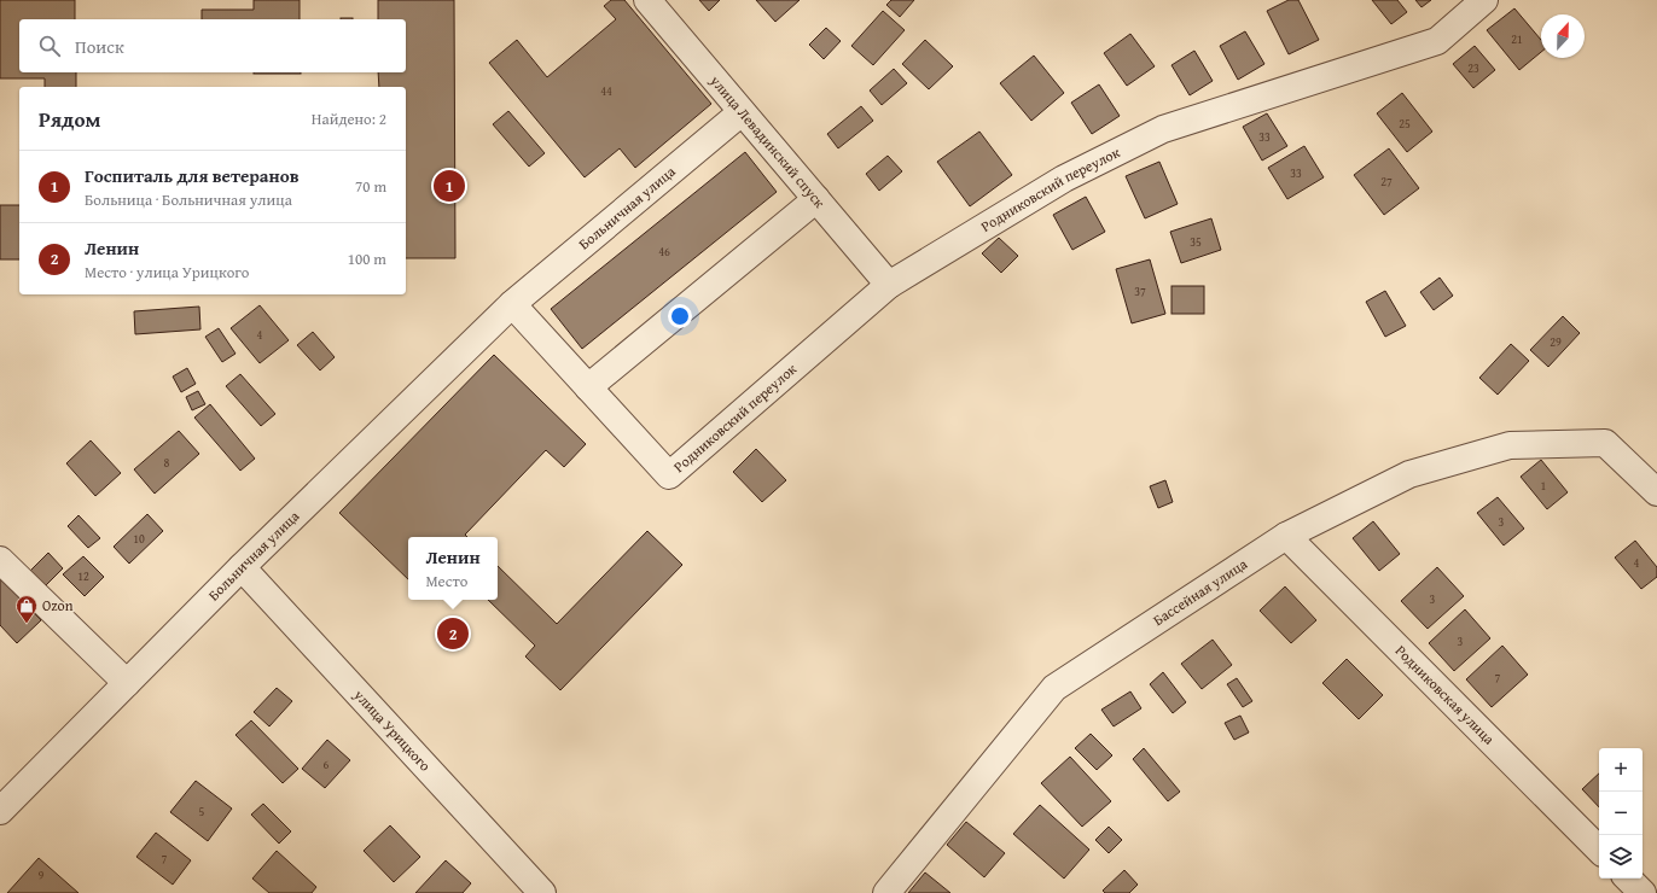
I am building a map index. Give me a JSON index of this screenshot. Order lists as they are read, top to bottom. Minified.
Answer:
{"streets":{"street":["улица Левадинский спуск","Родниковский переулок","Больничная улица","Бассейная улица","Родниковская улица","улица Урицкого"]},"crossings":[["улица Левадинский спуск","Родниковский переулок"],["улица Левадинский спуск","Больничная улица"],["Больничная улица","улица Урицкого"],["Бассейная улица","Родниковская улица"]],"places":{"shop":["Ozon"]},"house_numbers":["21","23","44","25","33","33","27","35","46","37","4","29","8","1","3","10","4","12","3","3","7","6","5","7","9"],"north":"top","page":{"search":"Поиск","heading":["Рядом","Найдено: 2"],"list":[{"mark":"1","name":"Госпиталь для ветеранов","note":"Больница · Больничная улица","value":"70 m"},{"mark":"2","name":"Ленин","note":"Место · улица Урицкого","value":"100 m"}],"pins":["1","2"],"popup":["Ленин","Место"],"map_buttons":["+","−"]}}
